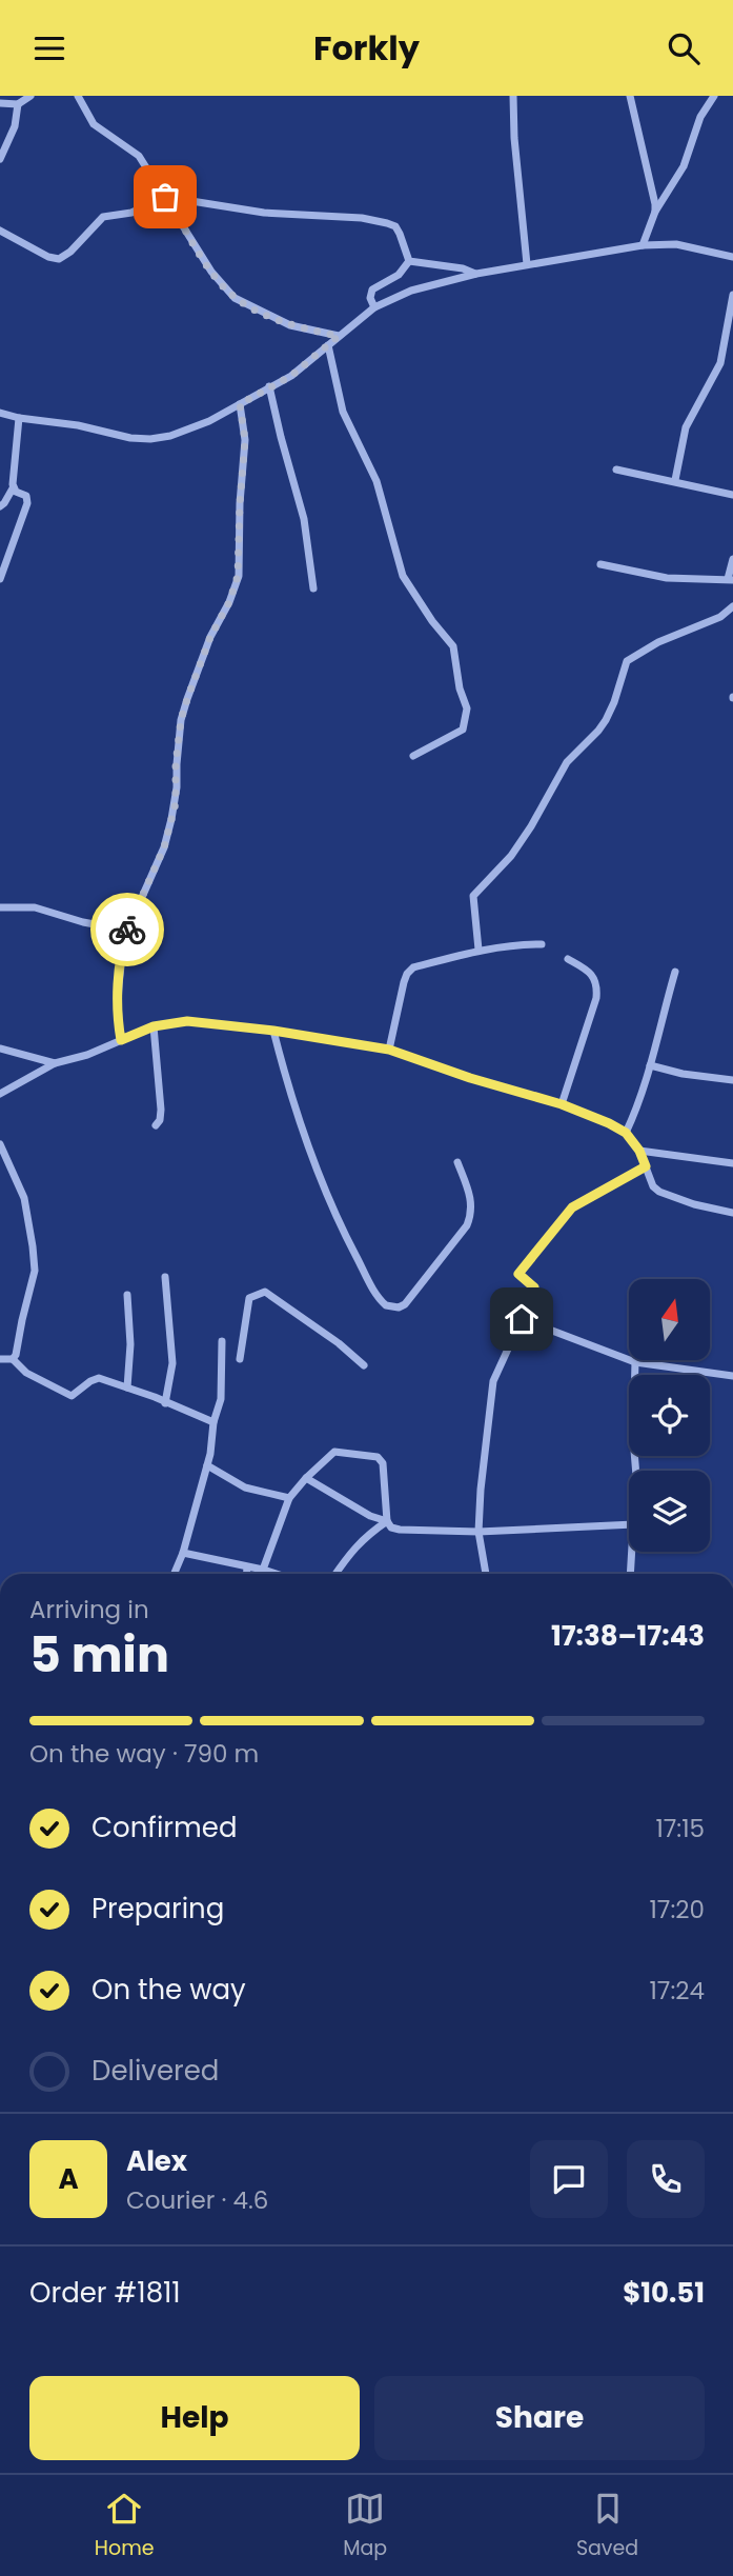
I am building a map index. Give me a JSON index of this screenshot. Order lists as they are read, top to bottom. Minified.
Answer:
{"north":"top","page":{"header":"Forkly","heading":["5 min","Arriving in","17:38–17:43"],"panel":["Alex","Courier · 4.6","Order #1811","$10.51"],"bar":"On the way · 790 m","list":[["Confirmed","17:15"],["Preparing","17:20"],["On the way","17:24"],"Delivered"],"round":"A","buttons":["Help","Share"],"tabs":["Home","Map","Saved"]}}
